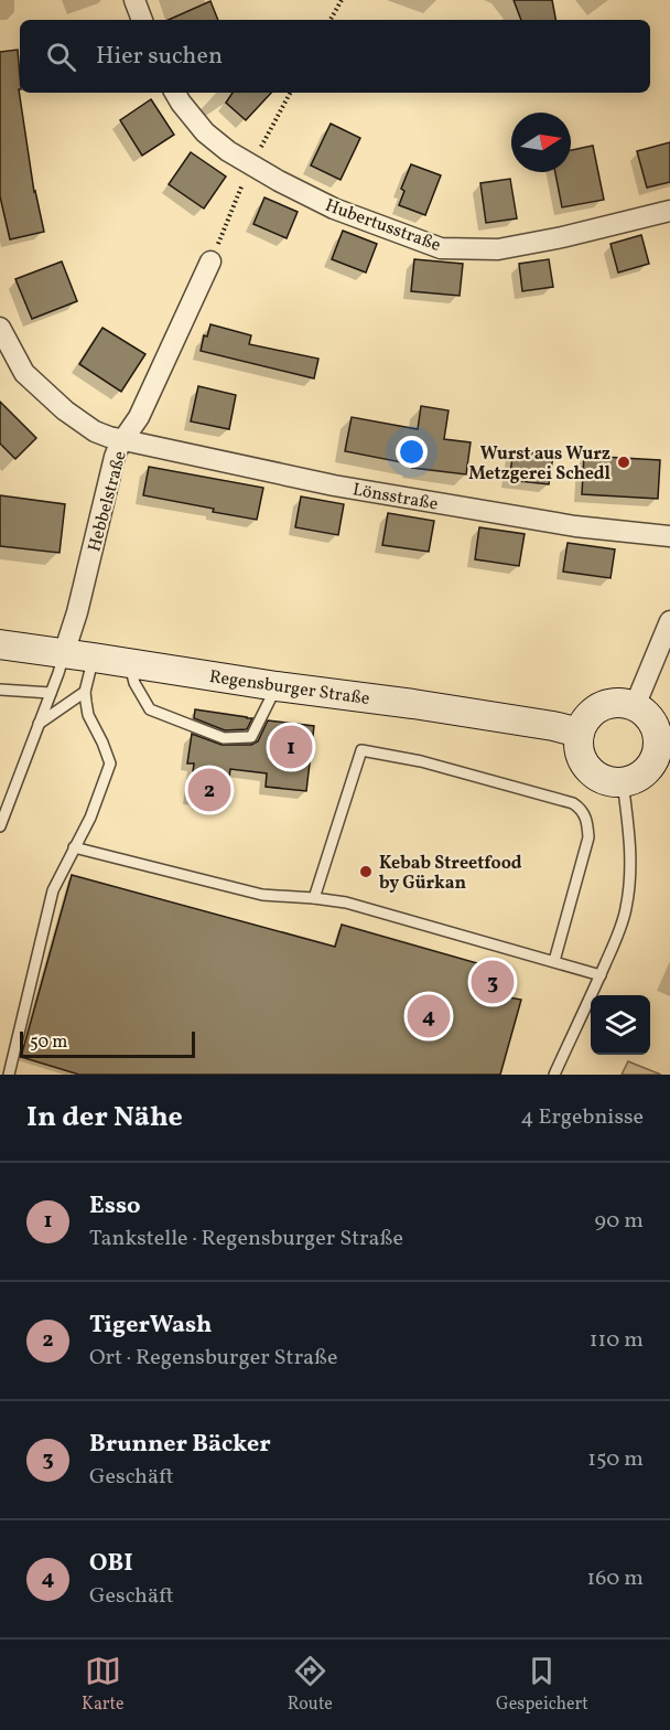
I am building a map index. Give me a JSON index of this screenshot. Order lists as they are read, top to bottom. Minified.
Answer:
{"streets":{"main road":["Regensburger Straße"],"street":["Hubertusstraße","Lönsstraße","Hebbelstraße"]},"crossings":[["Lönsstraße","Hebbelstraße"],["Hebbelstraße","Regensburger Straße"]],"places":["Wurst aus Wurz Metzgerei Schedl","Kebab Streetfood by Gürkan"],"scale_bar":"50 m","north":"right","page":{"search":"Hier suchen","pins":["1","2","3","4"],"scale":"50 m","heading":["In der Nähe","4 Ergebnisse"],"list":[{"mark":"1","name":"Esso","note":"Tankstelle · Regensburger Straße","value":"90 m"},{"mark":"2","name":"TigerWash","note":"Ort · Regensburger Straße","value":"110 m"},{"mark":"3","name":"Brunner Bäcker","note":"Geschäft","value":"150 m"},{"mark":"4","name":"OBI","note":"Geschäft","value":"160 m"}],"nav":["Karte","Route","Gespeichert"]}}
